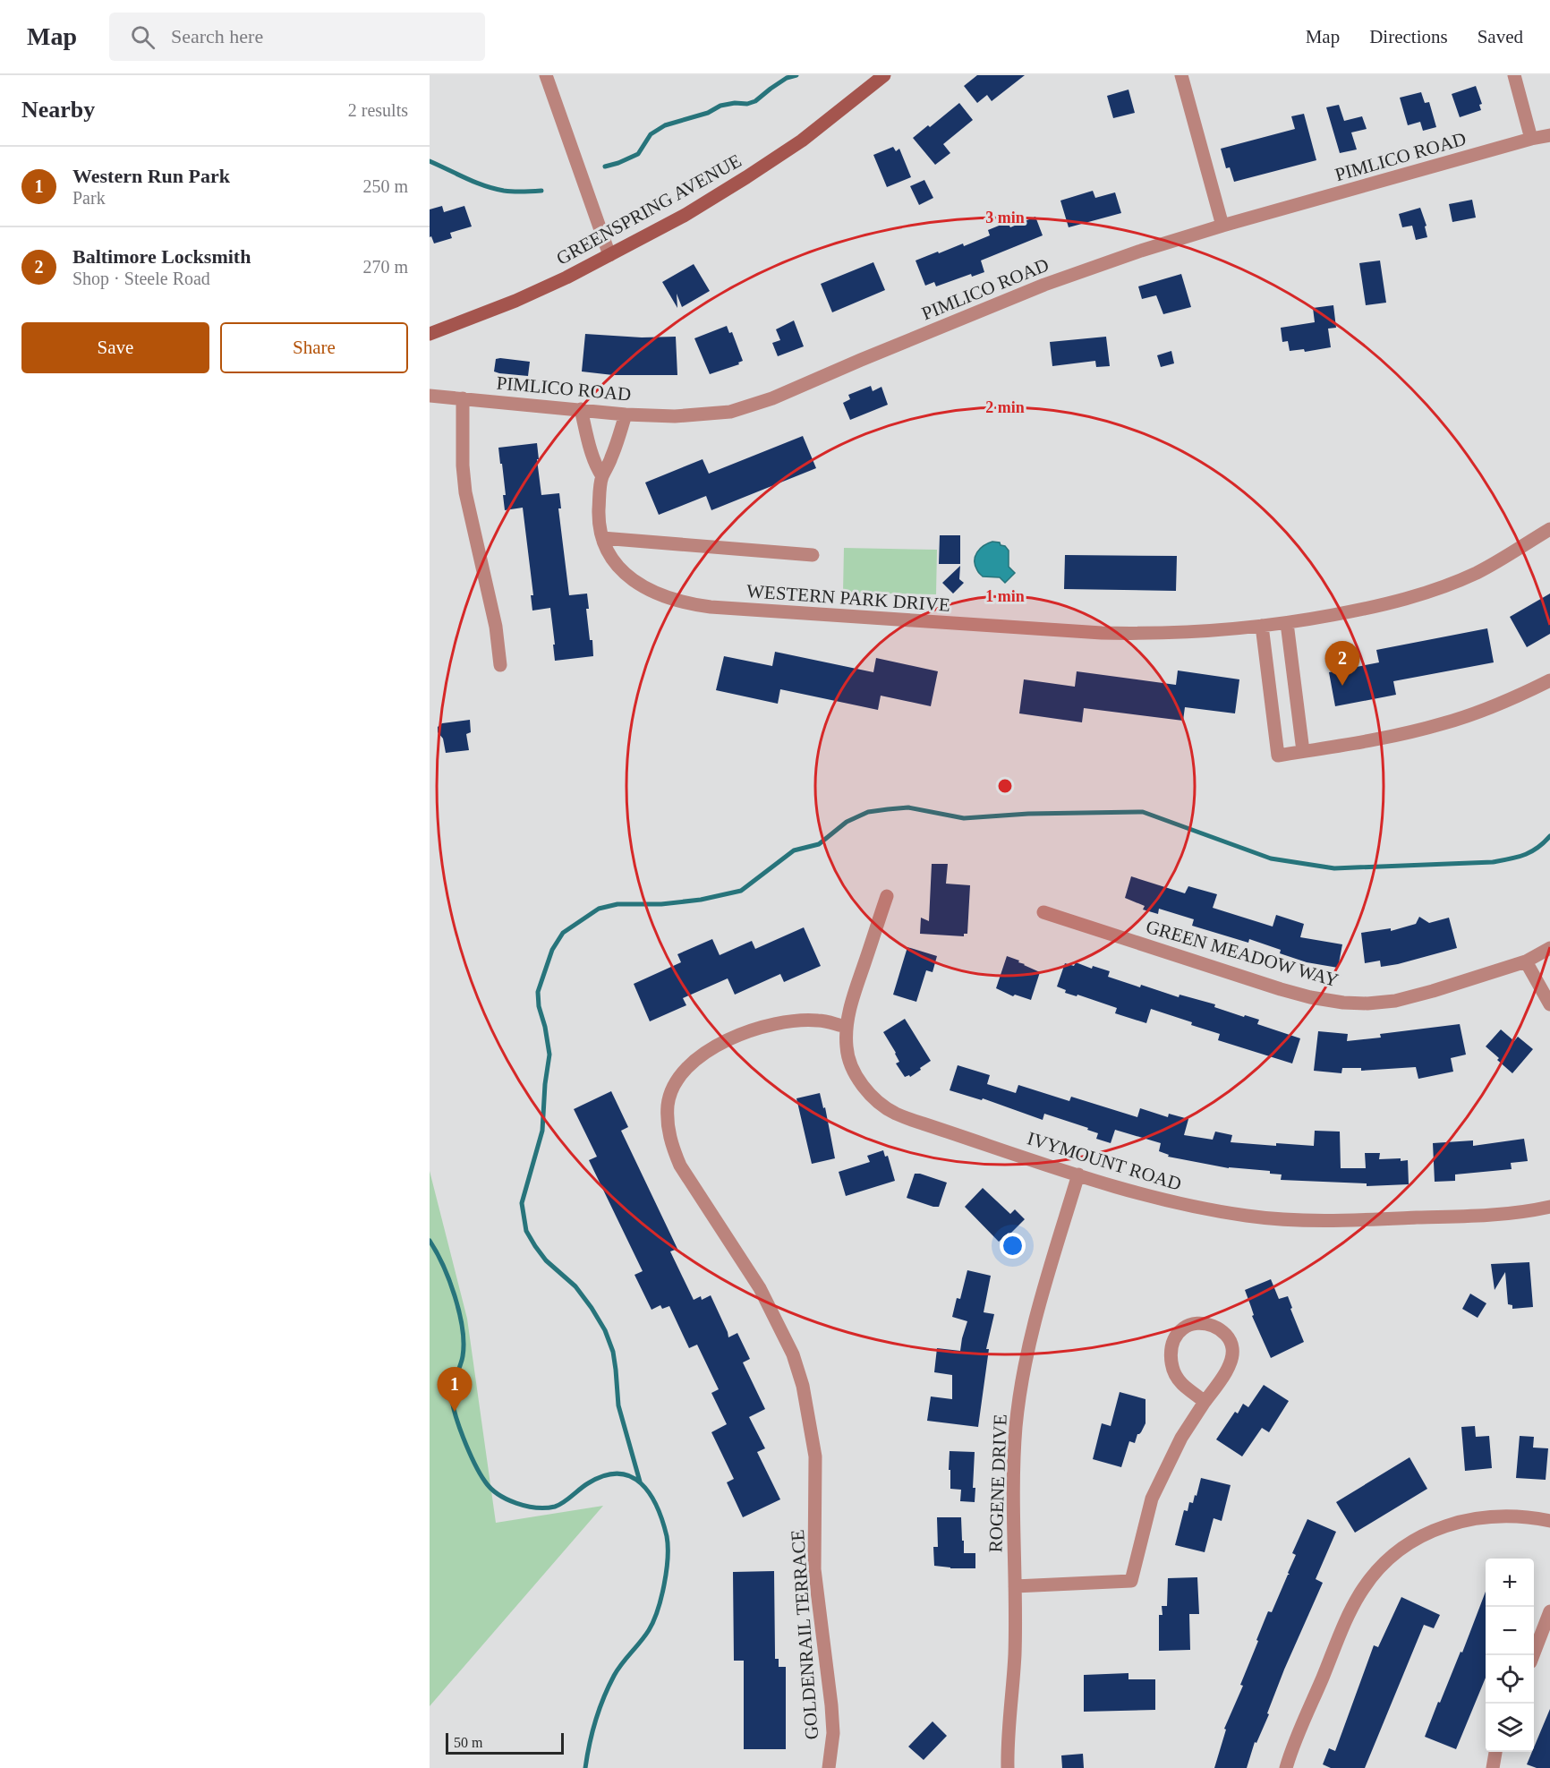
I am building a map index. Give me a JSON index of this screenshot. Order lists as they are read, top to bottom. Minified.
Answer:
{"streets":{"main road":["GREENSPRING AVENUE"],"street":["PIMLICO ROAD","WESTERN PARK DRIVE","GREEN MEADOW WAY","IVYMOUNT ROAD","ROGENE DRIVE","GOLDENRAIL TERRACE"]},"crossings":[["PIMLICO ROAD","WESTERN PARK DRIVE"],["IVYMOUNT ROAD","ROGENE DRIVE"],["IVYMOUNT ROAD","GOLDENRAIL TERRACE"]],"scale_bar":"50 m","page":{"header":"Map","search":"Search here","nav":["Map","Directions","Saved"],"heading":["Nearby","2 results"],"list":[{"mark":"1","name":"Western Run Park","note":"Park","value":"250 m"},{"mark":"2","name":"Baltimore Locksmith","note":"Shop · Steele Road","value":"270 m"}],"buttons":["Save","Share"],"pins":["2","1"],"map_buttons":["+","−"],"scale":"50 m"},"rings":["3 min","2 min","1 min"]}
